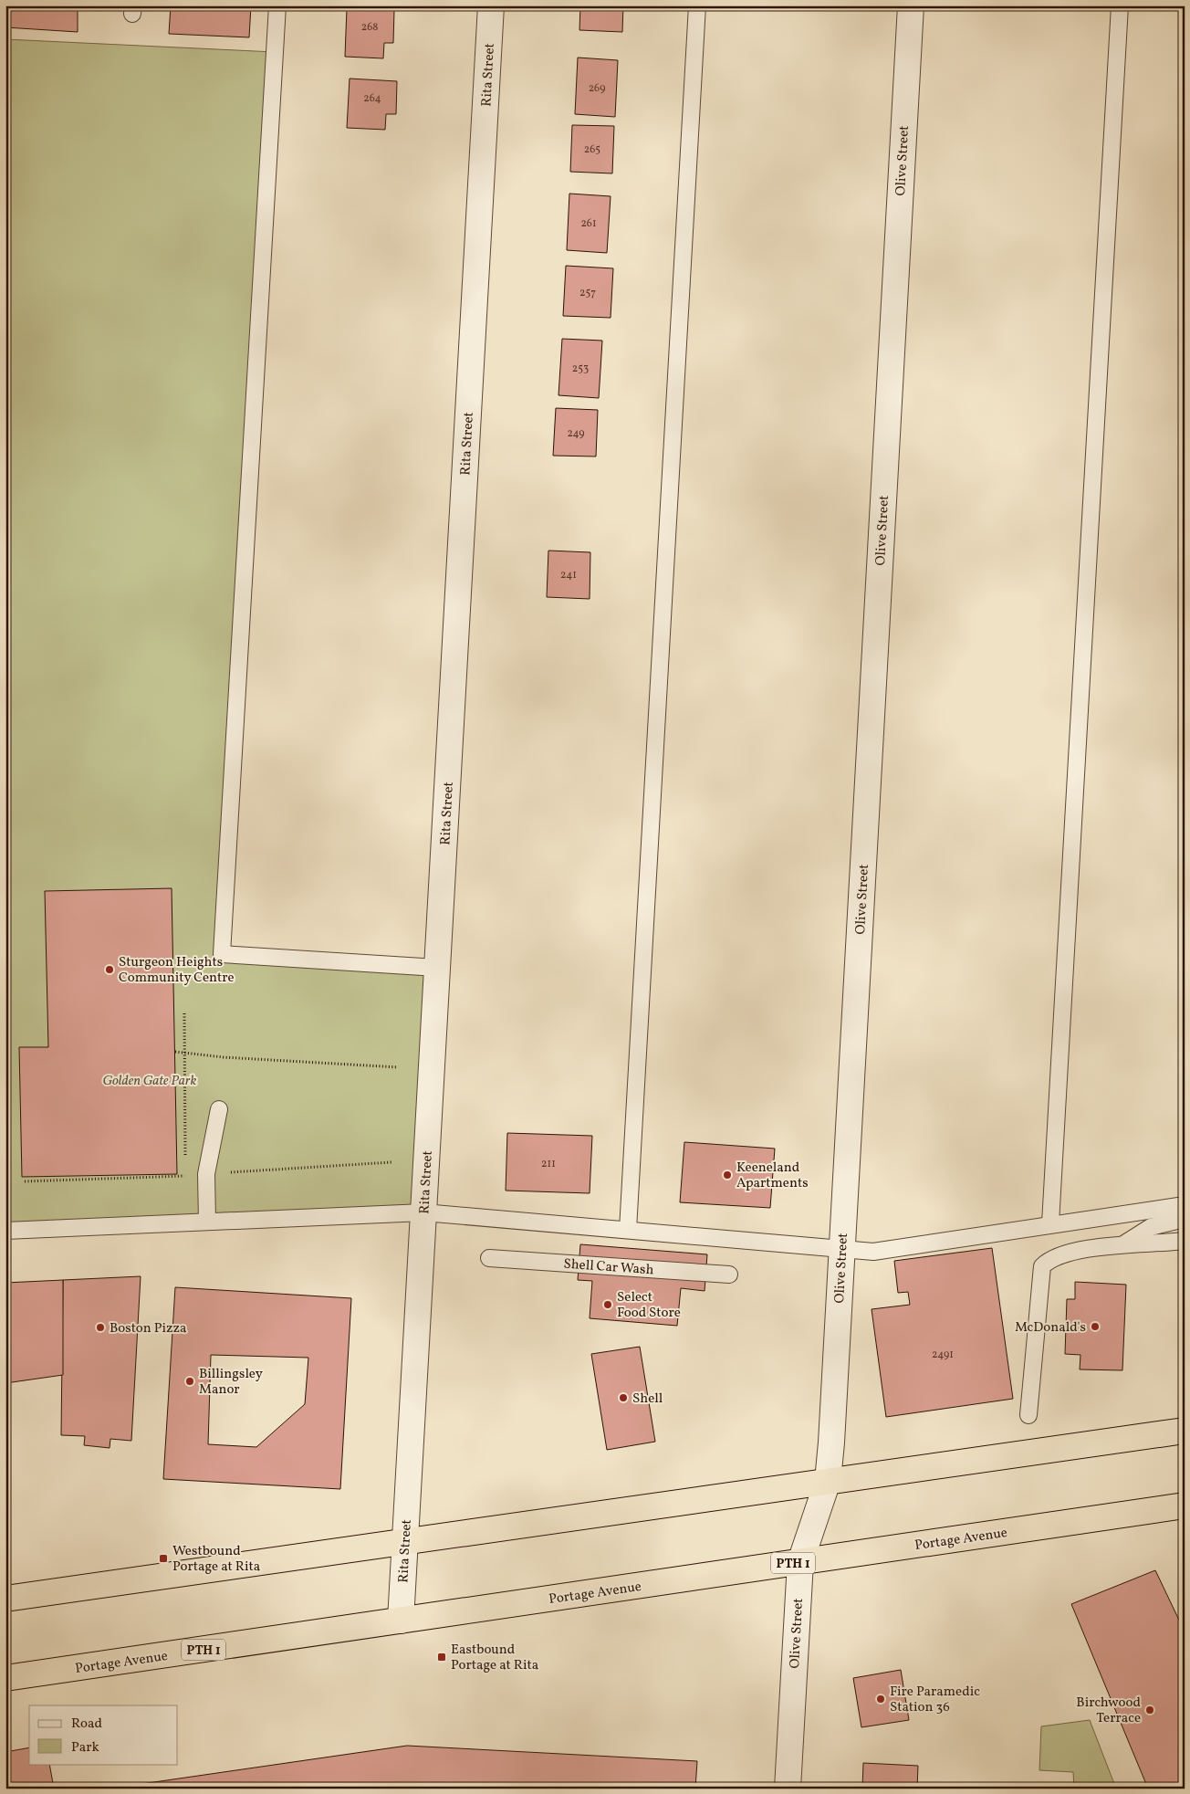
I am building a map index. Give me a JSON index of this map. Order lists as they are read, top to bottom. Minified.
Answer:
{"streets":{"highway":["Portage Avenue","PTH 1"],"street":["Rita Street","Olive Street"],"lane":["Shell Car Wash"]},"crossings":[["Rita Street","Portage Avenue"],["Olive Street","Portage Avenue"]],"parks":["Golden Gate Park"],"places":{"other":["Sturgeon Heights Community Centre","Keeneland Apartments","Select Food Store","McDonald's","Boston Pizza","Billingsley Manor","Shell","Fire Paramedic Station 36","Birchwood Terrace"],"transit":["Westbound Portage at Rita","Eastbound Portage at Rita"]},"house_numbers":["268","269","264","265","261","257","253","249","241","211","2491"],"legend":["Road","Park"]}
